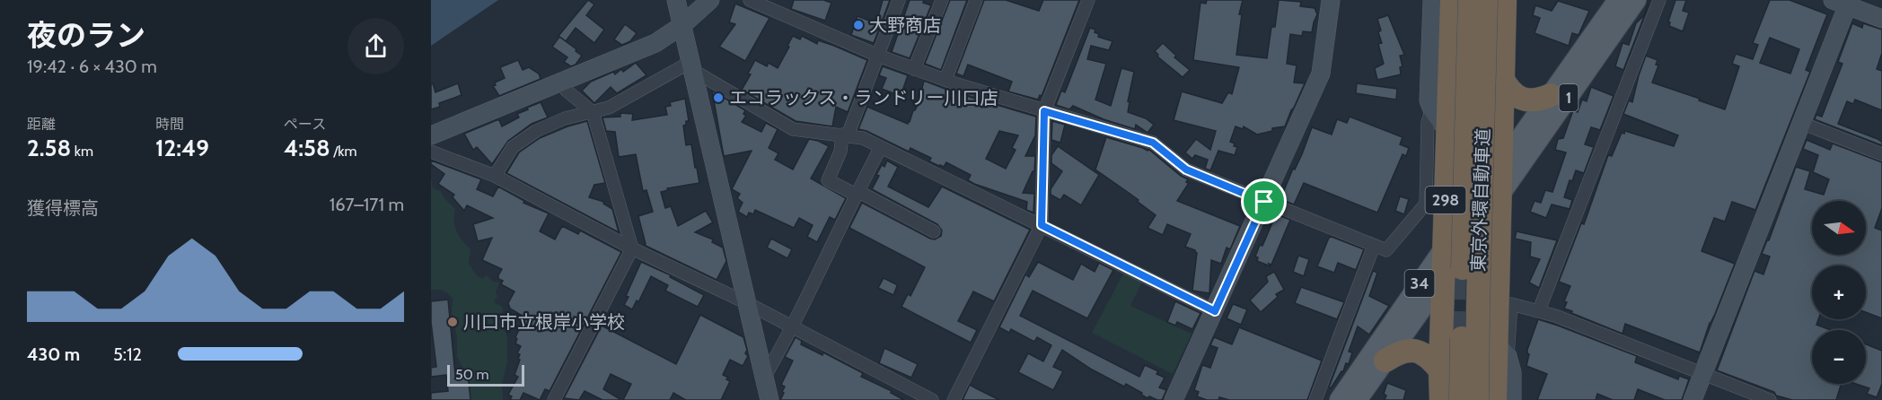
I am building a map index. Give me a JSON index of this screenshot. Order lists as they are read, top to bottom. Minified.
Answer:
{"streets":{"highway":["298","東京外環自動車道"],"main road":["1","34"]},"crossings":[["1","34"],["298","34"]],"places":["大野商店","エコラックス・ランドリー川口店","川口市立根岸小学校"],"scale_bar":"50 m","north":"right","page":{"heading":["夜のラン","19:42 · 6 × 430 m"],"stats":[["距離","2.58 km"],["時間","12:49"],["ペース","4:58 /km"]],"chart":["獲得標高","167–171 m"],"map_buttons":["+","−"],"list":[{"name":"430 m","note":"5:12"}],"scale":"50 m"}}
